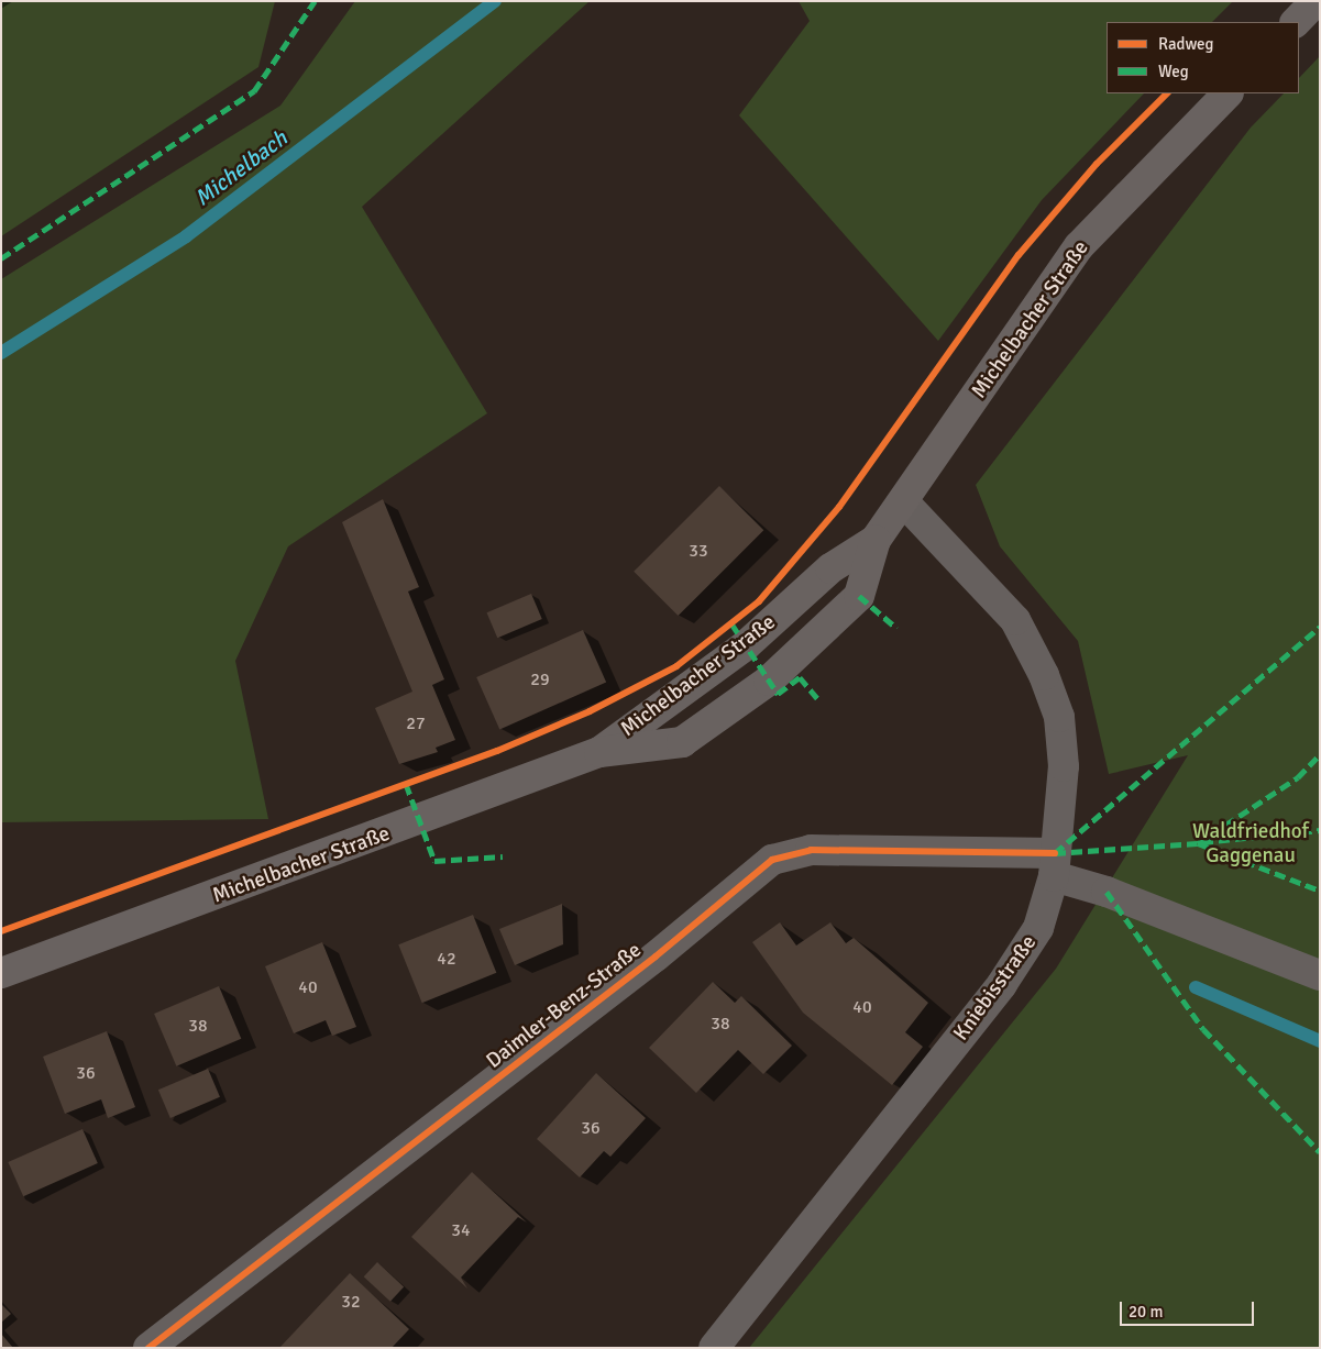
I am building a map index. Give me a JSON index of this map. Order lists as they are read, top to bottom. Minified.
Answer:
{"streets":{"main road":["Michelbacher Straße"],"street":["Kniebisstraße","Daimler-Benz-Straße"]},"crossings":[["Michelbacher Straße","Kniebisstraße"],["Kniebisstraße","Daimler-Benz-Straße"]],"water":["Michelbach"],"parks":["Waldfriedhof Gaggenau"],"house_numbers":["33","29","27","42","40","40","38","38","36","36","34","32"],"legend":["Radweg","Weg"],"scale_bar":"20 m"}
